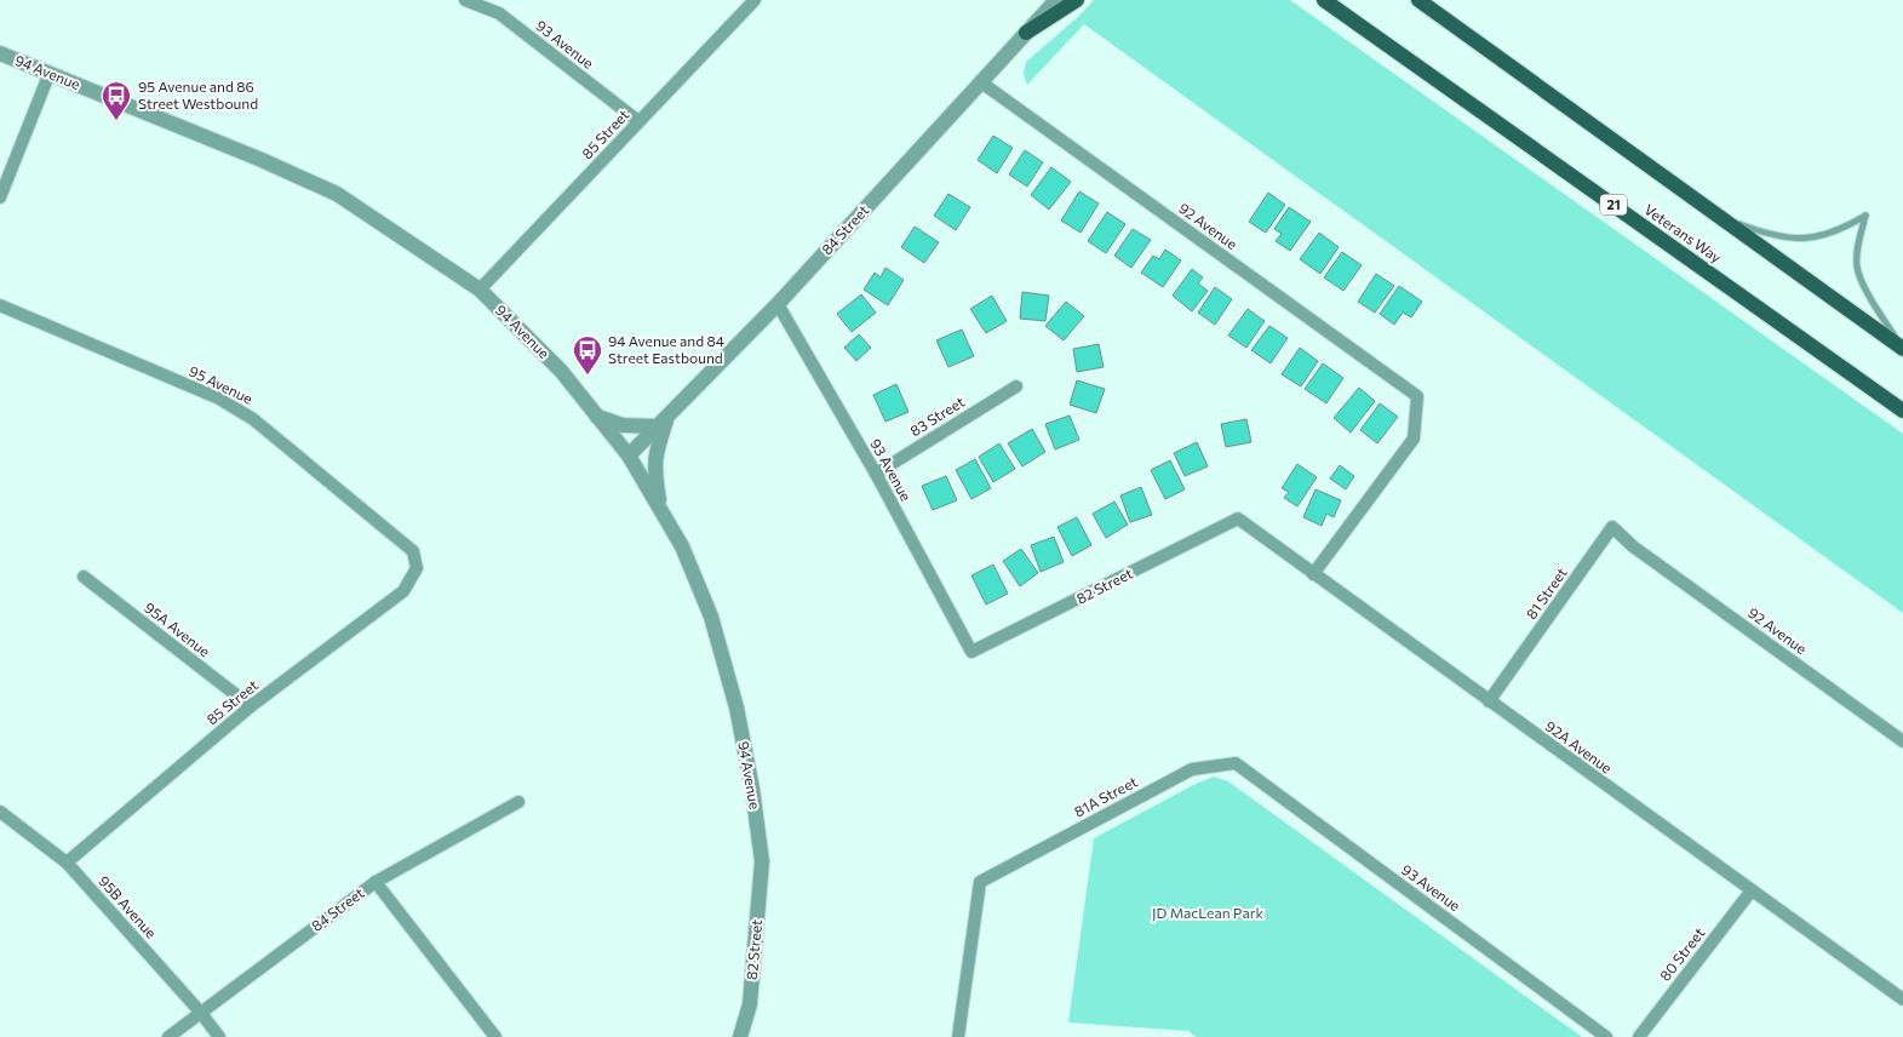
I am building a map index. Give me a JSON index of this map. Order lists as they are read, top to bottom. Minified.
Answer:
{"streets":{"main road":["21","Veterans Way"],"street":["93 Avenue","94 Avenue","85 Street","92 Avenue","84 Street","95 Avenue","83 Street","82 Street","81 Street","95A Avenue","92A Avenue","81A Street","95B Avenue","80 Street"]},"crossings":[["93 Avenue","85 Street"],["93 Avenue","84 Street"],["93 Avenue","83 Street"],["93 Avenue","82 Street"],["93 Avenue","81A Street"],["94 Avenue","85 Street"],["94 Avenue","84 Street"],["94 Avenue","82 Street"],["85 Street","95 Avenue"],["85 Street","95A Avenue"],["85 Street","95B Avenue"],["92 Avenue","84 Street"],["92 Avenue","81 Street"],["92 Avenue","92A Avenue"],["84 Street","95B Avenue"],["82 Street","92A Avenue"],["81 Street","92A Avenue"],["92A Avenue","80 Street"]],"parks":["JD MacLean Park"],"places":{"bus stop":["95 Avenue and 86 Street Westbound","94 Avenue and 84 Street Eastbound"]}}
